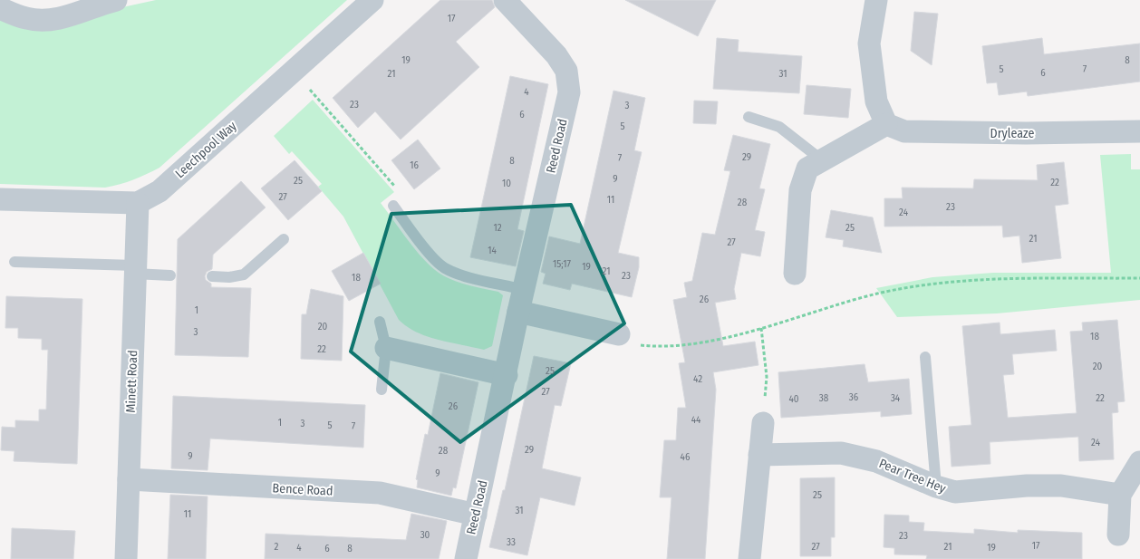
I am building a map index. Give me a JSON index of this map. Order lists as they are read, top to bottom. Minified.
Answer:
{"streets":{"street":["Dryleaze","Reed Road","Leechpool Way","Minett Road","Pear Tree Hey","Bence Road"]},"crossings":[["Reed Road","Bence Road"],["Leechpool Way","Minett Road"],["Minett Road","Bence Road"]],"house_numbers":["17","19","8","5","7","6","21","31","4","23","3","6","5","29","7","8","16","9","25","22","10","27","11","28","23","24","12","25","21","27","14","15;17","19","21","23","18","26","1","20","3","18","22","20","25","42","27","36","38","34","22","40","26","44","1","3","5","7","24","29","28","9","46","9","25","31","11","30","23","33","17","2","27","21","4","19","6","8"]}
